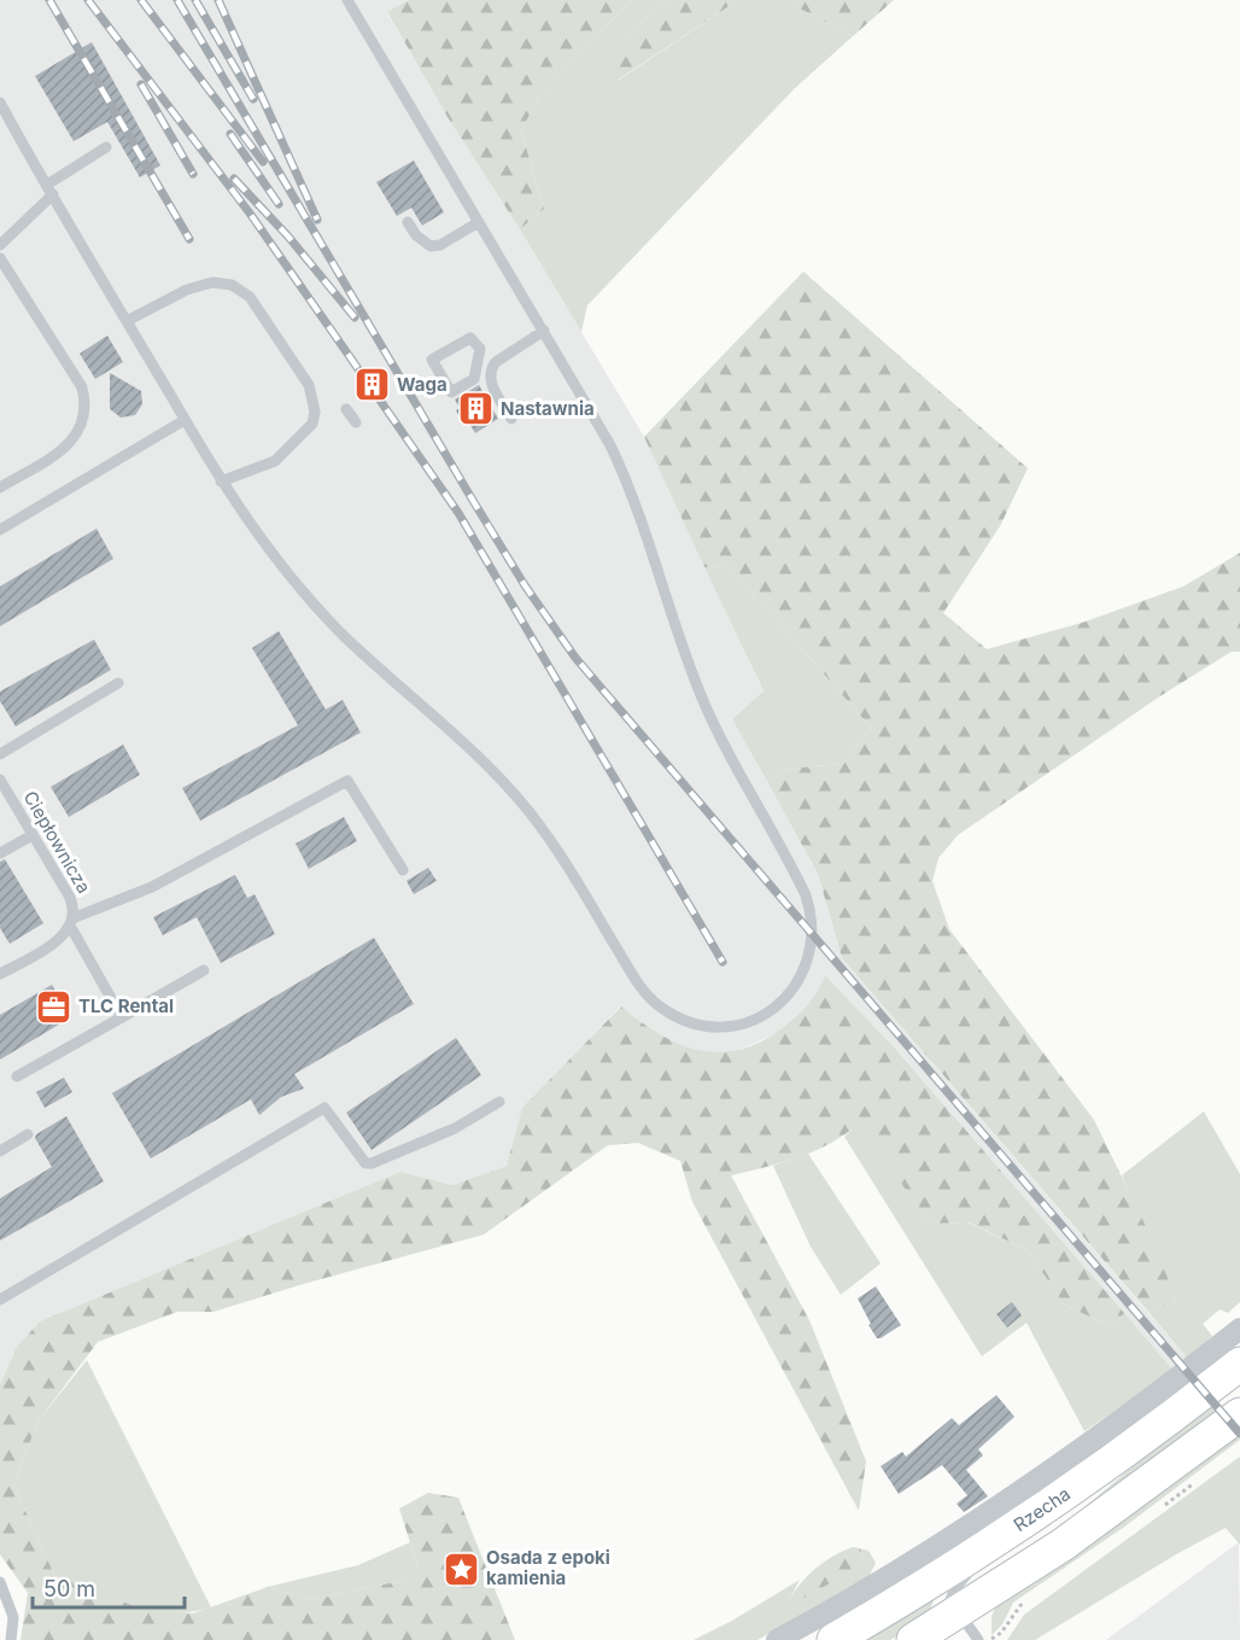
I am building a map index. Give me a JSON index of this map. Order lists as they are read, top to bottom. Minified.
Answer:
{"streets":{"main road":["Rzecha"],"lane":["Ciepłownicza"]},"places":{"building":["Waga","Nastawnia"],"office":["TLC Rental"],"place":["Osada z epoki kamienia"]},"scale_bar":"50 m"}
